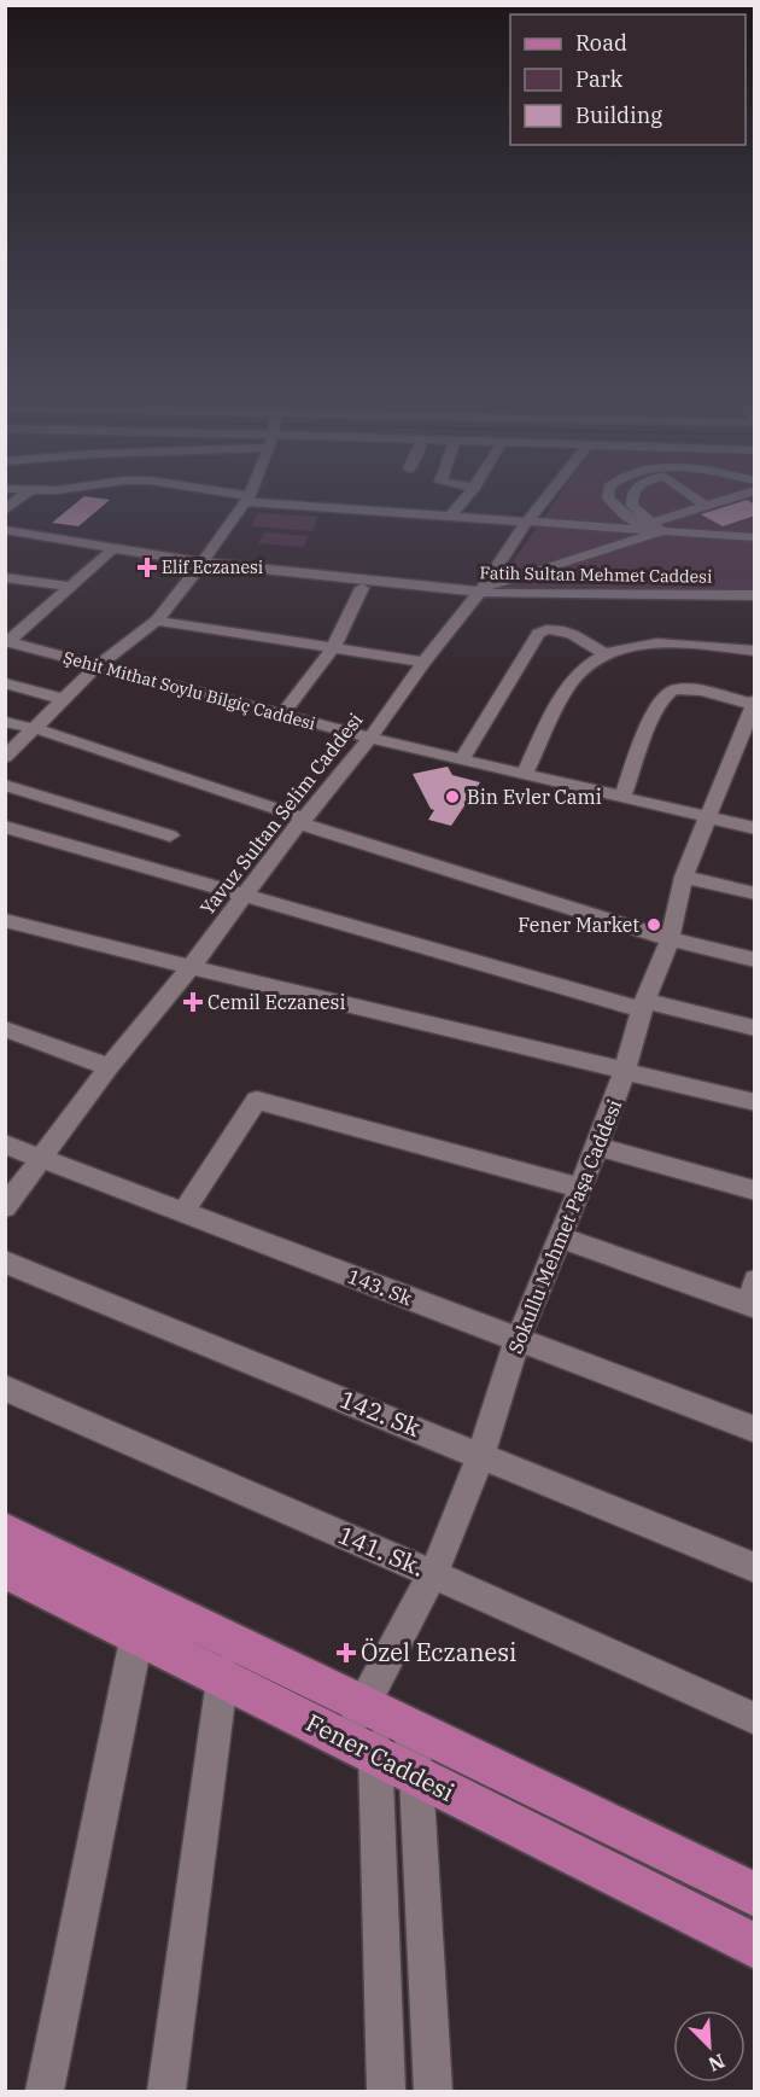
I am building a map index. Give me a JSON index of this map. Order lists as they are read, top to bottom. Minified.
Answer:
{"streets":{"main road":["Fener Caddesi"],"street":["Fatih Sultan Mehmet Caddesi","Şehit Mithat Soylu Bilgiç Caddesi","Yavuz Sultan Selim Caddesi","Sokullu Mehmet Paşa Caddesi","143. Sk","142. Sk","141. Sk."]},"crossings":[["Fatih Sultan Mehmet Caddesi","Yavuz Sultan Selim Caddesi"],["Şehit Mithat Soylu Bilgiç Caddesi","Yavuz Sultan Selim Caddesi"],["Şehit Mithat Soylu Bilgiç Caddesi","Sokullu Mehmet Paşa Caddesi"],["Yavuz Sultan Selim Caddesi","143. Sk"],["Sokullu Mehmet Paşa Caddesi","143. Sk"],["Sokullu Mehmet Paşa Caddesi","142. Sk"],["Sokullu Mehmet Paşa Caddesi","141. Sk."],["Sokullu Mehmet Paşa Caddesi","Fener Caddesi"]],"places":{"health":["Elif Eczanesi","Cemil Eczanesi","Özel Eczanesi"],"other":["Bin Evler Cami","Fener Market"]},"legend":["Road","Park","Building"],"north":"bottom right"}
